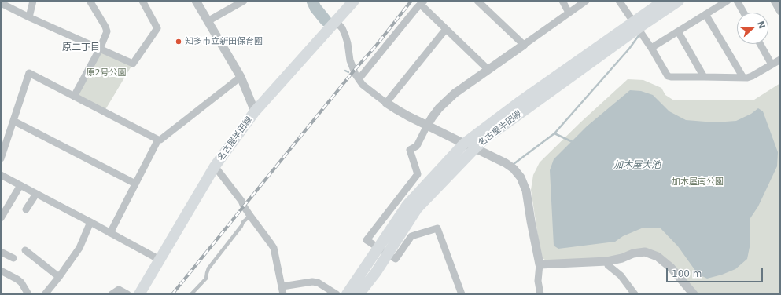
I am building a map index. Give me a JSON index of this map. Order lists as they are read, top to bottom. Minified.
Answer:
{"streets":{"main road":["名古屋半田線"]},"districts":["原二丁目"],"water":["加木屋大池"],"parks":["原2号公園","加木屋南公園"],"places":["知多市立新田保育園"],"scale_bar":"100 m","north":"right"}
